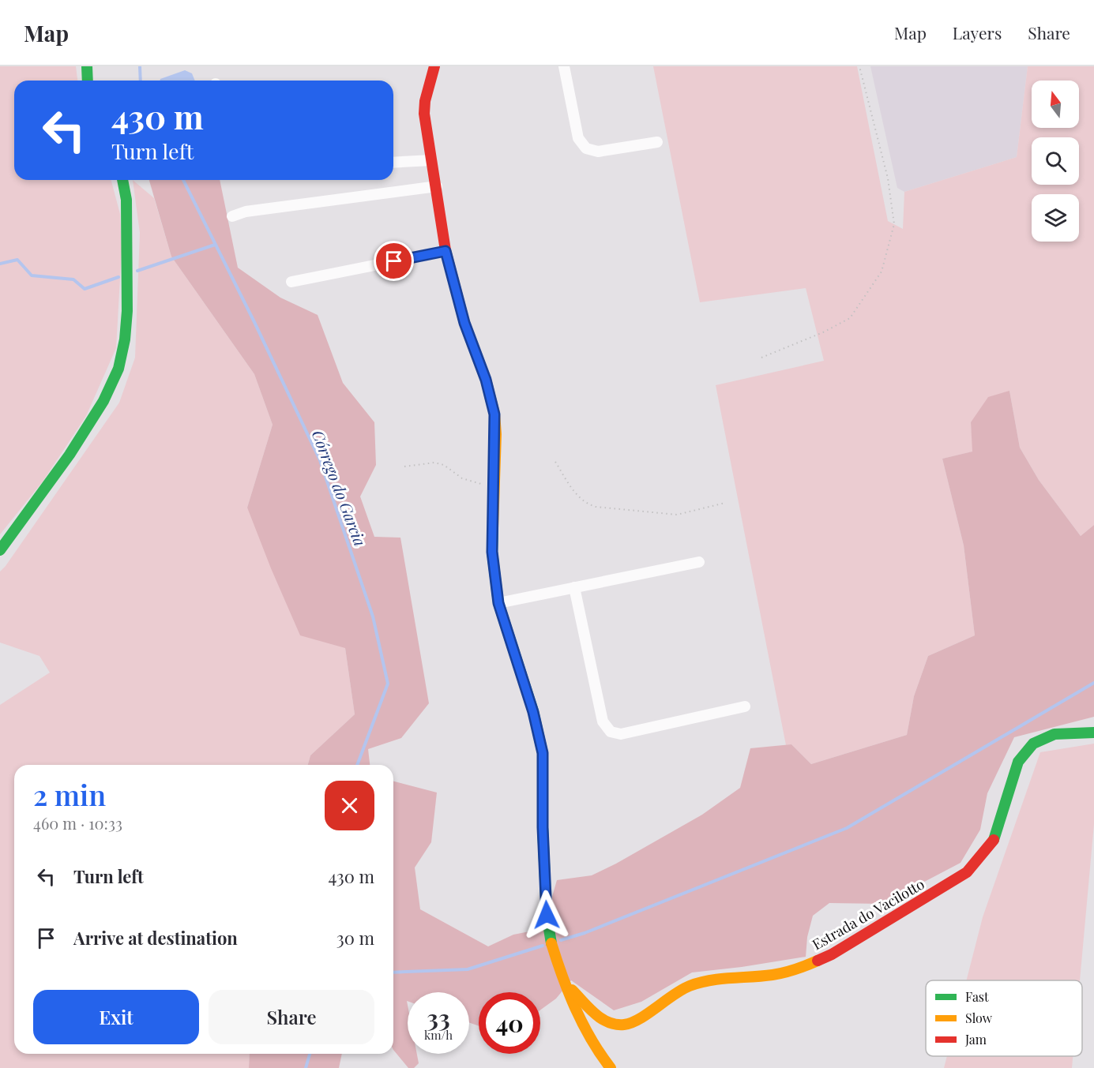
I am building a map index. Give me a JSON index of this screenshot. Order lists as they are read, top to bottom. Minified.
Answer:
{"streets":{"street":["Estrada do Vacilotto"]},"water":["Córrego do Garcia"],"legend":["Fast","Slow","Jam"],"north":"top","page":{"header":"Map","nav":["Map","Layers","Share"],"turn":["430 m","Turn left"],"heading":["2 min","460 m · 10:33"],"list":[{"name":"Turn left","value":"430 m"},{"name":"Arrive at destination","value":"30 m"}],"buttons":["Exit","Share"],"speed":"33 km/h","limit":"40"}}
